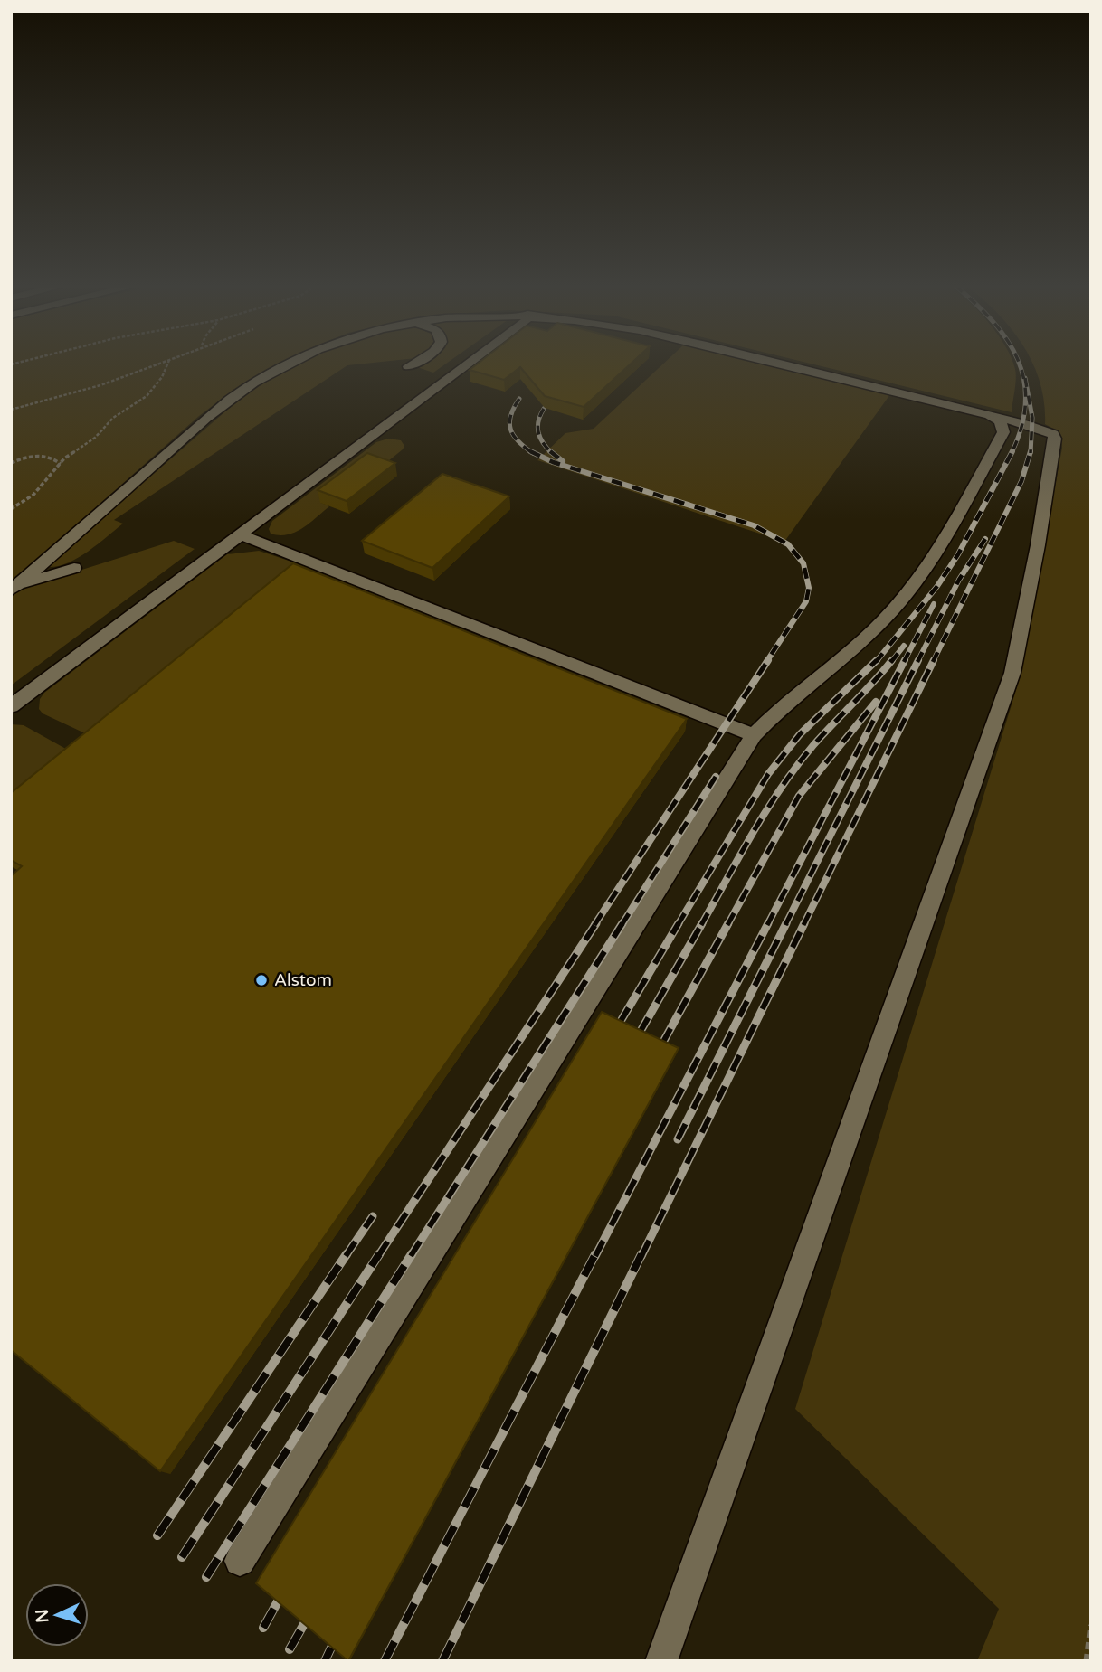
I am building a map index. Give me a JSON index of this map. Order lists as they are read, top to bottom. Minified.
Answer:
{"places":["Alstom"],"north":"left"}
